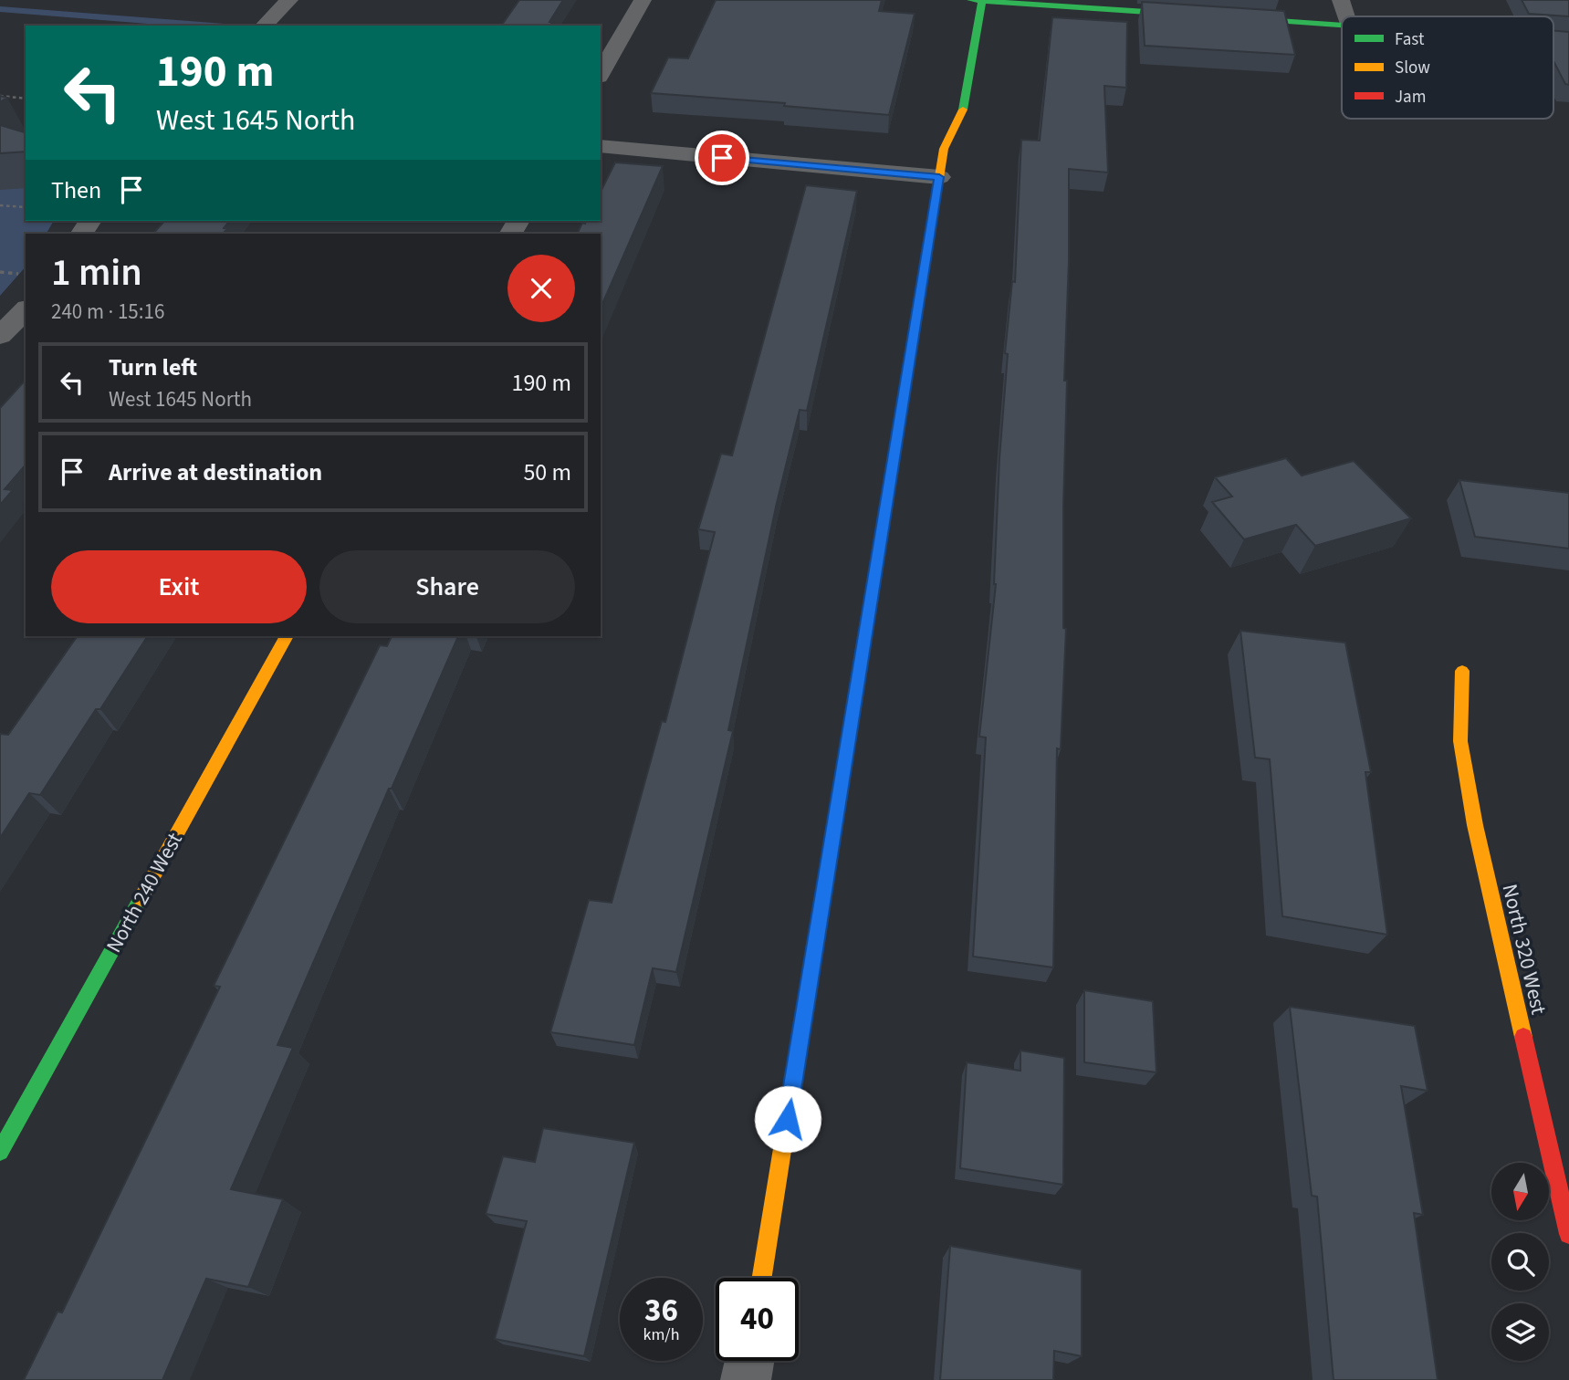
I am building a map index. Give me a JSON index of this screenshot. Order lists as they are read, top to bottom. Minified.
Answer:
{"streets":{"street":["North 240 West","North 320 West"]},"legend":["Fast","Slow","Jam"],"north":"bottom","page":{"turn":["190 m","West 1645 North"],"then":"Then","heading":["1 min","240 m · 15:16"],"list":[{"name":"Turn left","note":"West 1645 North","value":"190 m"},{"name":"Arrive at destination","value":"50 m"}],"buttons":["Exit","Share"],"speed":"36 km/h","limit":"40"}}
